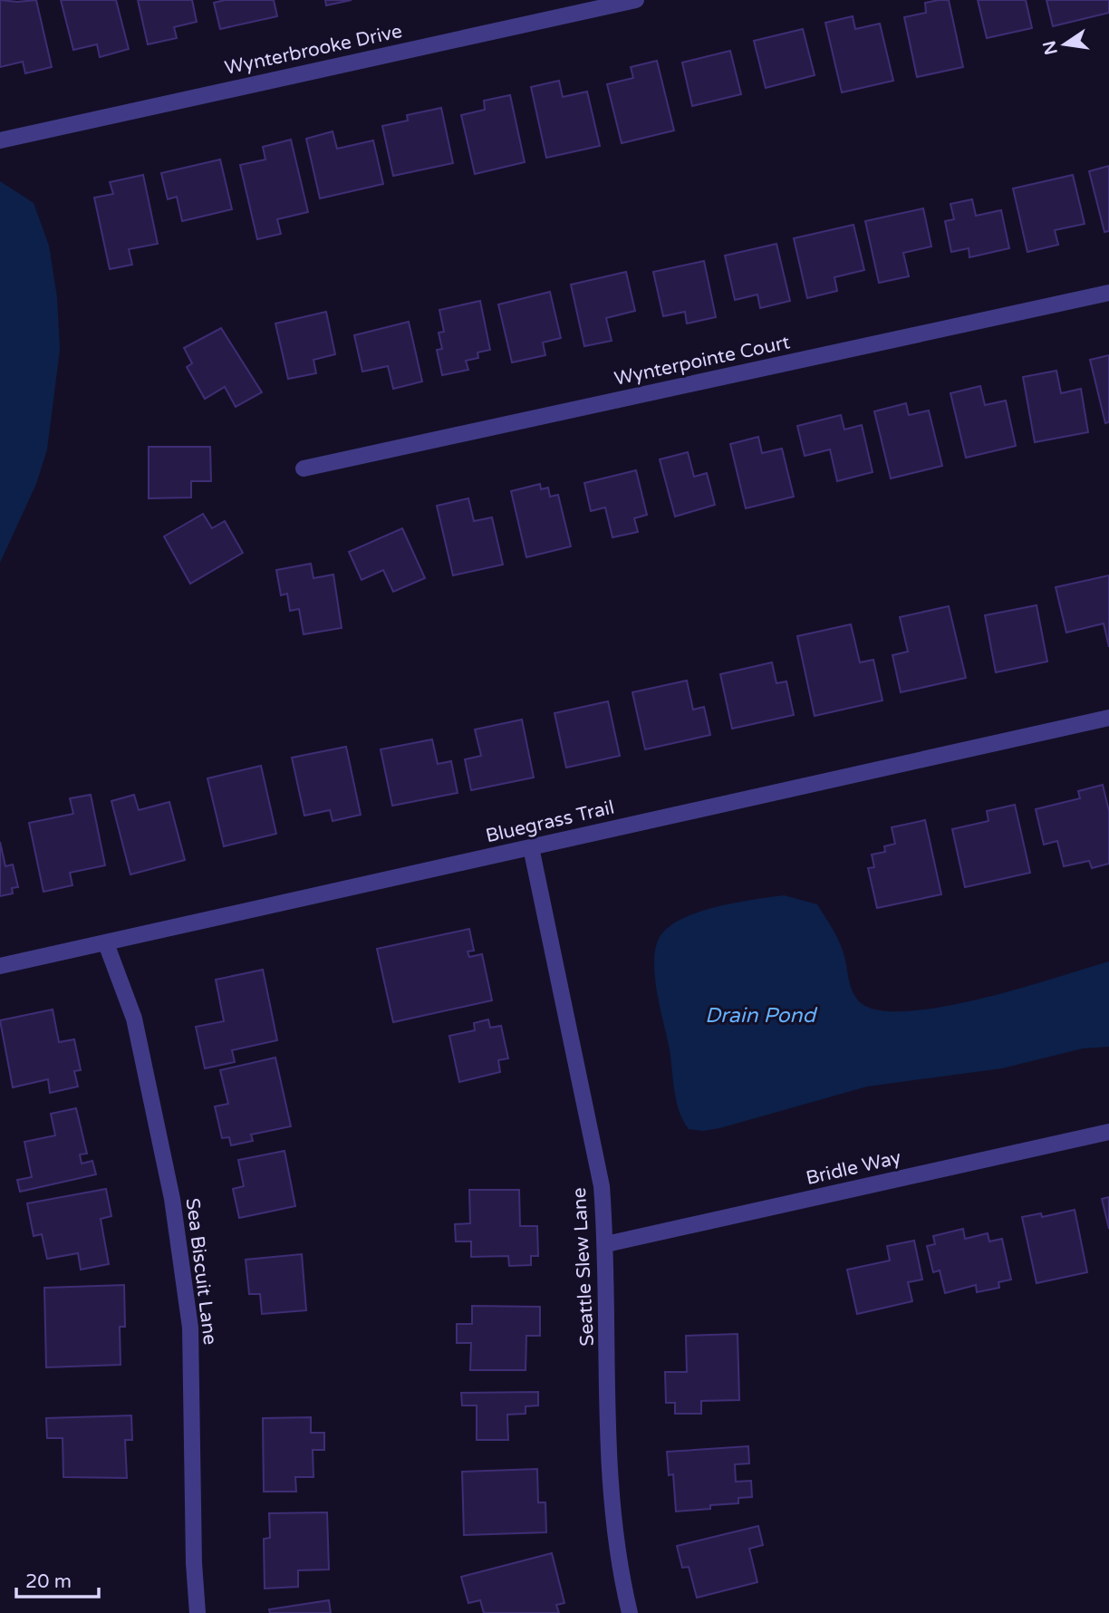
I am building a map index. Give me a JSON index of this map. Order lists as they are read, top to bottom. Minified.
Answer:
{"streets":{"street":["Wynterbrooke Drive","Wynterpointe Court","Bluegrass Trail","Bridle Way","Seattle Slew Lane","Sea Biscuit Lane"]},"crossings":[["Bluegrass Trail","Seattle Slew Lane"],["Bluegrass Trail","Sea Biscuit Lane"],["Bridle Way","Seattle Slew Lane"]],"water":["Drain Pond"],"scale_bar":"20 m","north":"left"}
